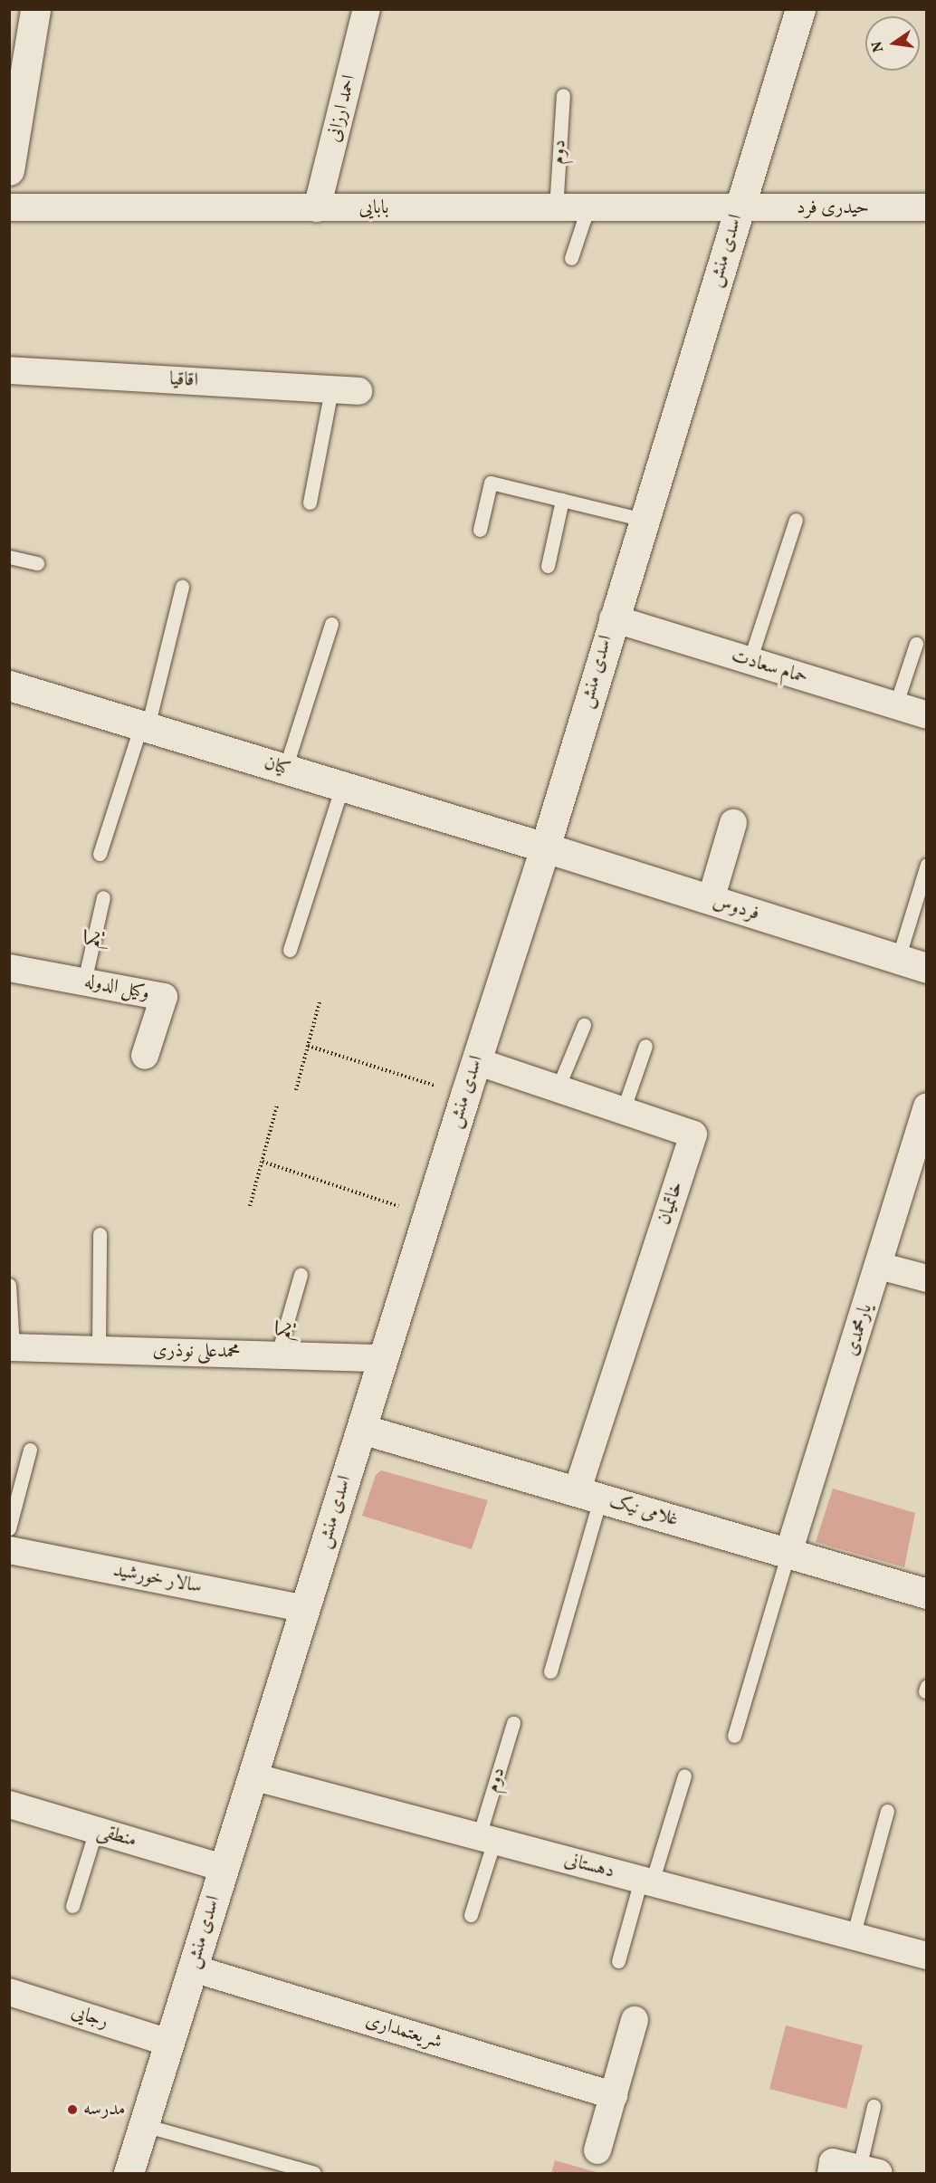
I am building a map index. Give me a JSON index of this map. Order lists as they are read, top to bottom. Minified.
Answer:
{"streets":{"street":["احمد ارزانی","بابایی","حیدری فرد","اسدی منش","اقاقیا","حمام سعادت","کیان","فردوس","وکیل الدوله","خاتمیان","یارمحمدی","محمدعلی نوذری","غلامی نیک","سالار خورشید","منطقی","دهستانی","رجایی","شریعتمداری"],"lane":["دوم","یکم"]},"crossings":[["احمد ارزانی","بابایی"],["دوم","بابایی"],["دوم","دهستانی"],["بابایی","حیدری فرد"],["بابایی","اسدی منش"],["حیدری فرد","اسدی منش"],["اسدی منش","حمام سعادت"],["اسدی منش","کیان"],["اسدی منش","فردوس"],["اسدی منش","خاتمیان"],["اسدی منش","محمدعلی نوذری"],["اسدی منش","غلامی نیک"],["اسدی منش","سالار خورشید"],["اسدی منش","منطقی"],["اسدی منش","دهستانی"],["اسدی منش","رجایی"],["اسدی منش","شریعتمداری"],["کیان","فردوس"],["یکم","وکیل الدوله"],["یکم","محمدعلی نوذری"],["خاتمیان","غلامی نیک"],["یارمحمدی","غلامی نیک"]],"places":["مدرسه"],"north":"left"}
